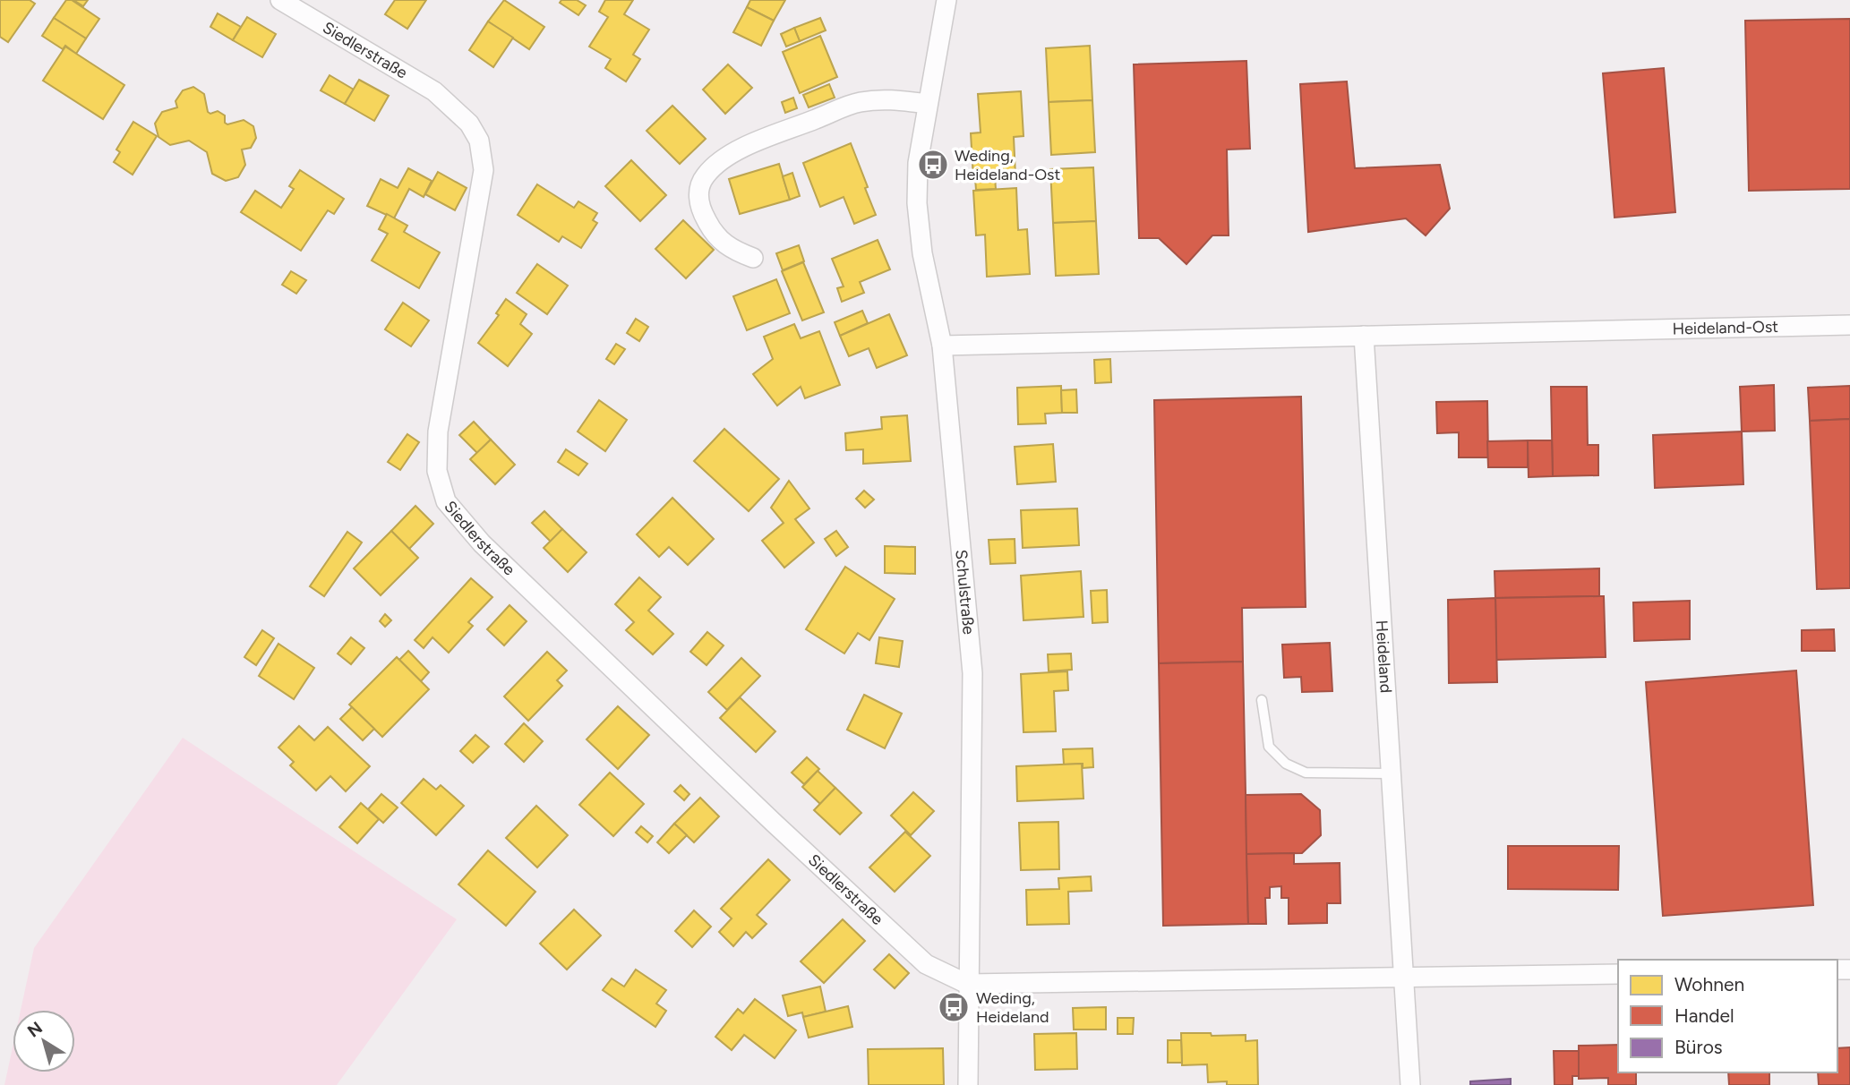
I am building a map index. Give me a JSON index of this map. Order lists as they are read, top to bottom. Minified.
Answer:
{"streets":{"street":["Siedlerstraße","Heideland-Ost","Schulstraße","Heideland"]},"crossings":[["Siedlerstraße","Schulstraße"],["Heideland-Ost","Heideland"]],"places":{"bus stop":["Weding, Heideland-Ost","Weding, Heideland"]},"legend":["Wohnen","Handel","Büros"],"north":"top left"}
